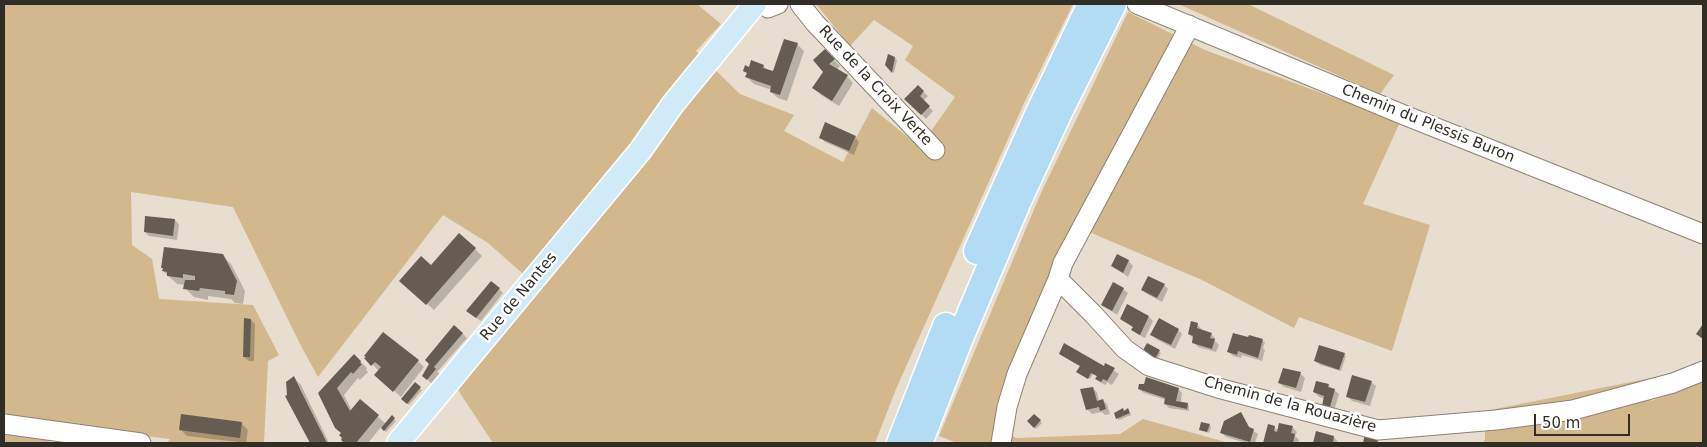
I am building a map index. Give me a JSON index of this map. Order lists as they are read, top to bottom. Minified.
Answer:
{"streets":{"main road":["Rue de Nantes"],"street":["Rue de la Croix Verte","Chemin du Plessis Buron","Chemin de la Rouazière"]},"crossings":[["Rue de la Croix Verte","Rue de Nantes"]],"scale_bar":"50 m"}
